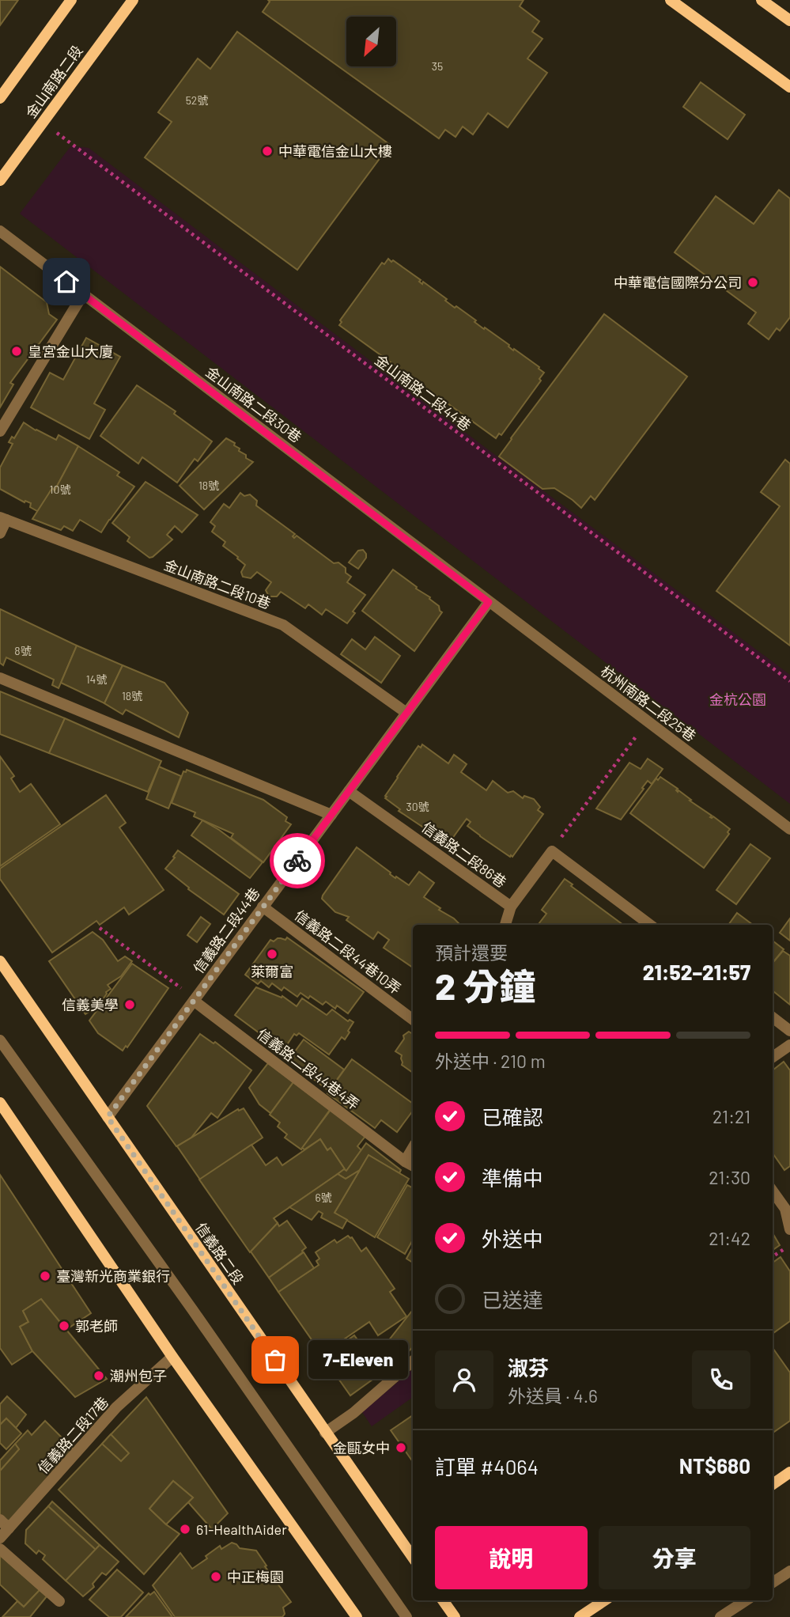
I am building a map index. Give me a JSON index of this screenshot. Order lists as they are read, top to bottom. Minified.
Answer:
{"streets":{"main road":["金山南路二段","信義路二段"],"street":["金山南路二段30巷","金山南路二段10巷","杭州南路二段25巷","信義路二段86巷","信義路二段44巷","信義路二段44巷10弄","信義路二段44巷4弄","信義路二段17巷"],"path":["金山南路二段44巷"]},"crossings":[["金山南路二段","金山南路二段44巷"],["金山南路二段30巷","杭州南路二段25巷"],["金山南路二段30巷","信義路二段44巷"],["金山南路二段10巷","信義路二段44巷"],["杭州南路二段25巷","信義路二段44巷"],["信義路二段86巷","信義路二段44巷"],["信義路二段44巷","信義路二段44巷10弄"],["信義路二段44巷","信義路二段44巷4弄"],["信義路二段44巷","信義路二段"]],"parks":["金杭公園"],"places":["中華電信金山大樓","中華電信國際分公司","皇宮金山大廈","萊爾富","信義美學","臺灣新光商業銀行","郭老師","7-Eleven","潮州包子","金甌女中","61-HealthAider","中正梅園"],"house_numbers":["35","52號","18號","10號","8號","14號","18號","30號","6號"],"north":"bottom left","page":{"heading":["2 分鐘","預計還要","21:52–21:57"],"panel":["淑芬","外送員 · 4.6","訂單 #4064","NT$680"],"bar":"外送中 · 210 m","list":[["已確認","21:21"],["準備中","21:30"],["外送中","21:42"],"已送達"],"bubble":"7-Eleven","buttons":["說明","分享"]}}
